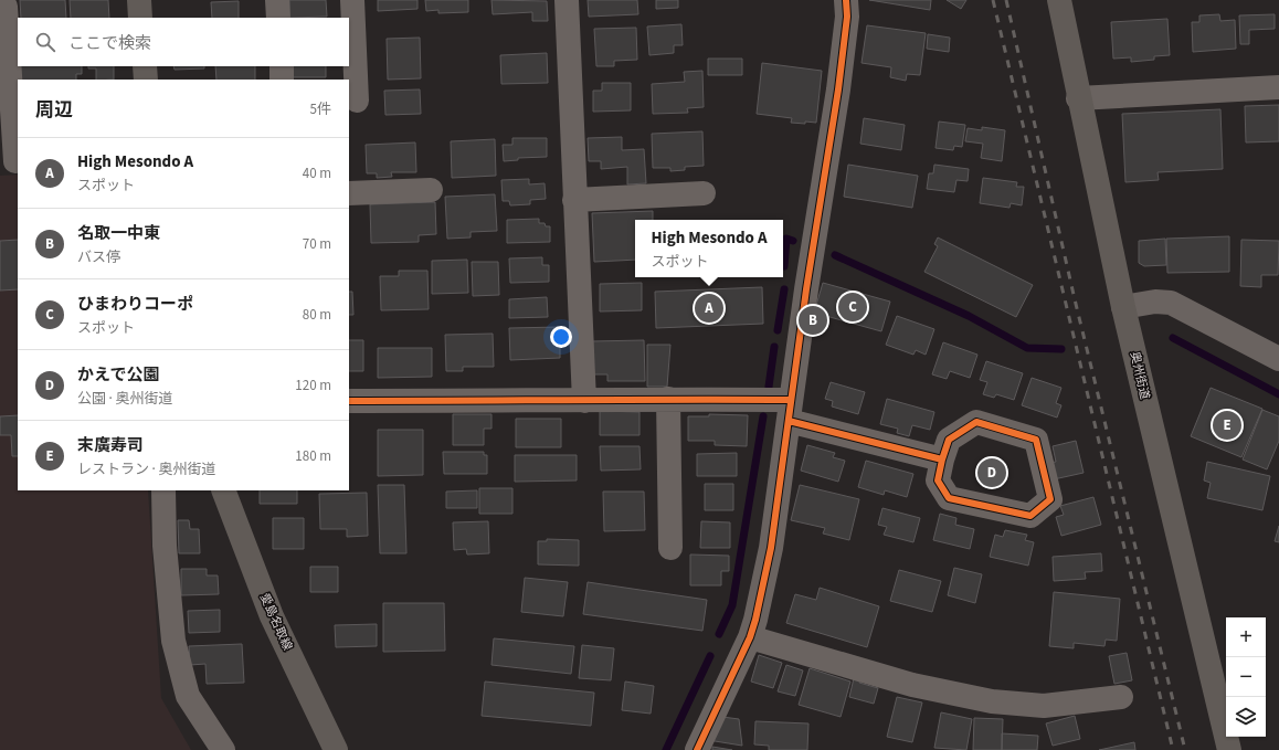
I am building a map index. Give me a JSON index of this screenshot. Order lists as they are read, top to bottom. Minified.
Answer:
{"streets":{"main road":["奥州街道","愛島名取線"]},"page":{"search":"ここで検索","heading":["周辺","5件"],"list":[{"mark":"A","name":"High Mesondo A","note":"スポット","value":"40 m"},{"mark":"B","name":"名取一中東","note":"バス停","value":"70 m"},{"mark":"C","name":"ひまわりコーポ","note":"スポット","value":"80 m"},{"mark":"D","name":"かえで公園","note":"公園 · 奥州街道","value":"120 m"},{"mark":"E","name":"末廣寿司","note":"レストラン · 奥州街道","value":"180 m"}],"popup":["High Mesondo A","スポット"],"pins":["C","A","B","E","D"],"map_buttons":["+","−"]}}
